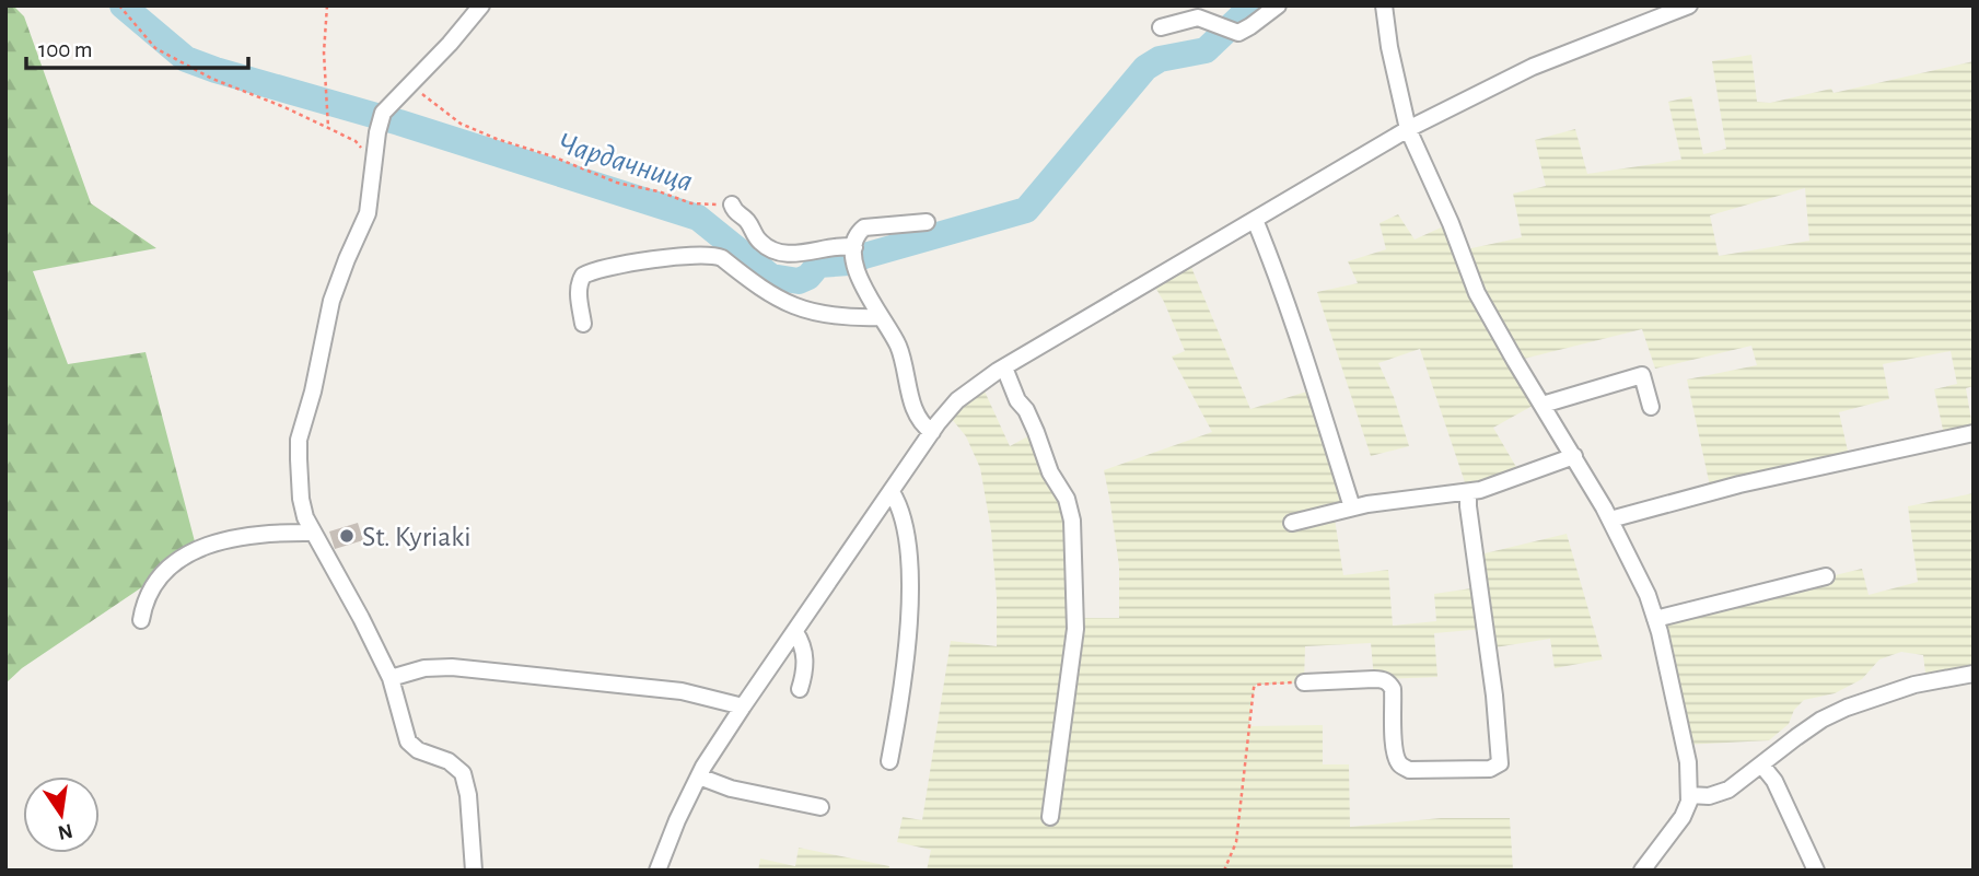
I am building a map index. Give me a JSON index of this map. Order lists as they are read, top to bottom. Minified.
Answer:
{"water":["Чардачница"],"places":["St. Kyriaki"],"scale_bar":"100 m","north":"bottom"}
